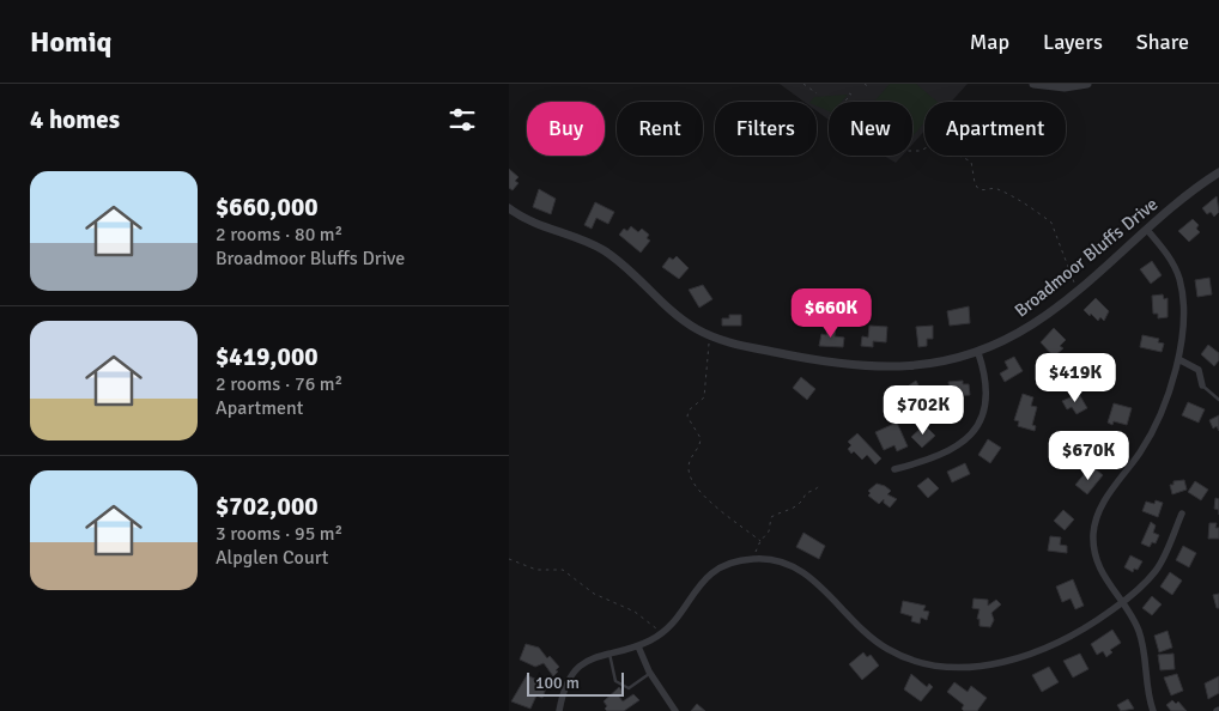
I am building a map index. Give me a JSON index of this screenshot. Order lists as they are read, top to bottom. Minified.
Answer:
{"streets":{"street":["Broadmoor Bluffs Drive"]},"scale_bar":"100 m","page":{"header":"Homiq","nav":["Map","Layers","Share"],"heading":"4 homes","chip":["Buy","Rent","Filters","New","Apartment"],"list":[{"name":"$660,000","note":"2 rooms · 80 m² · Broadmoor Bluffs Drive"},{"name":"$419,000","note":"2 rooms · 76 m² · Apartment"},{"name":"$702,000","note":"3 rooms · 95 m² · Alpglen Court"}],"price":["$660K","$419K","$702K","$670K"],"scale":"100 m"}}
